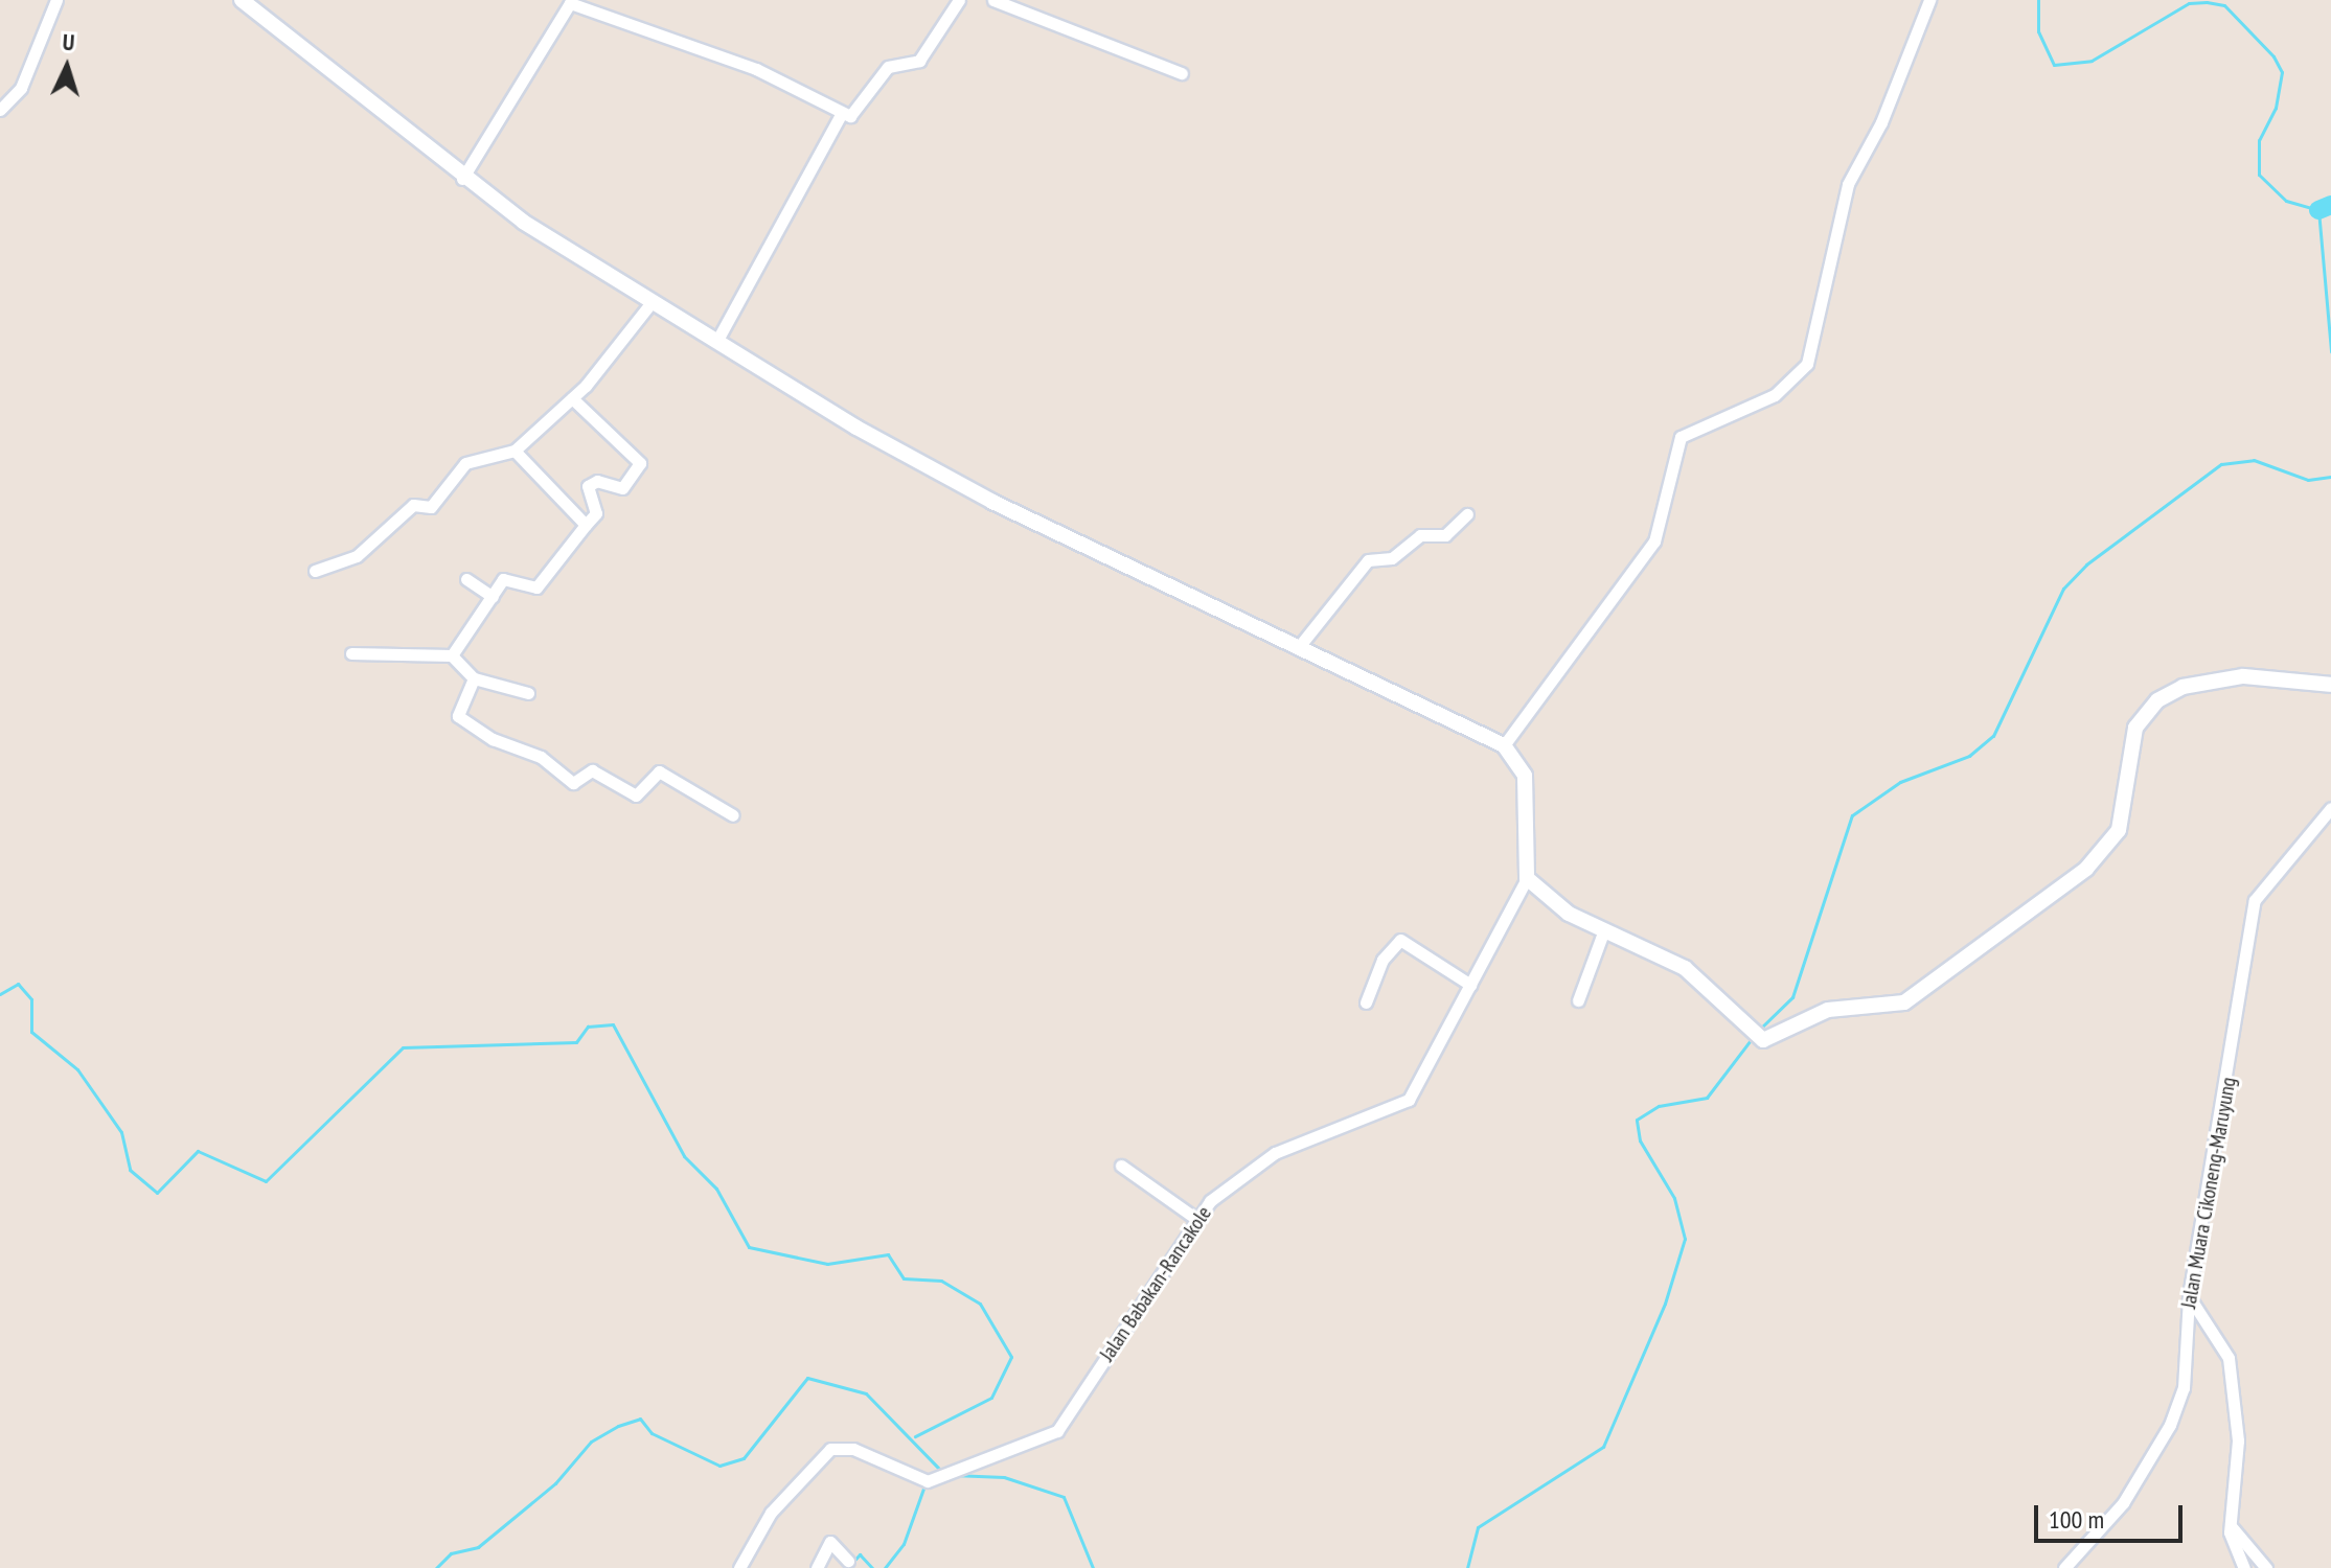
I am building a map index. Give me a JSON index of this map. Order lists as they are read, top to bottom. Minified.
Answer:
{"streets":{"street":["Jalan Muara Cikoneng-Maruyung","Jalan Babakan-Rancakole"]},"scale_bar":"100 m","north":"top"}
